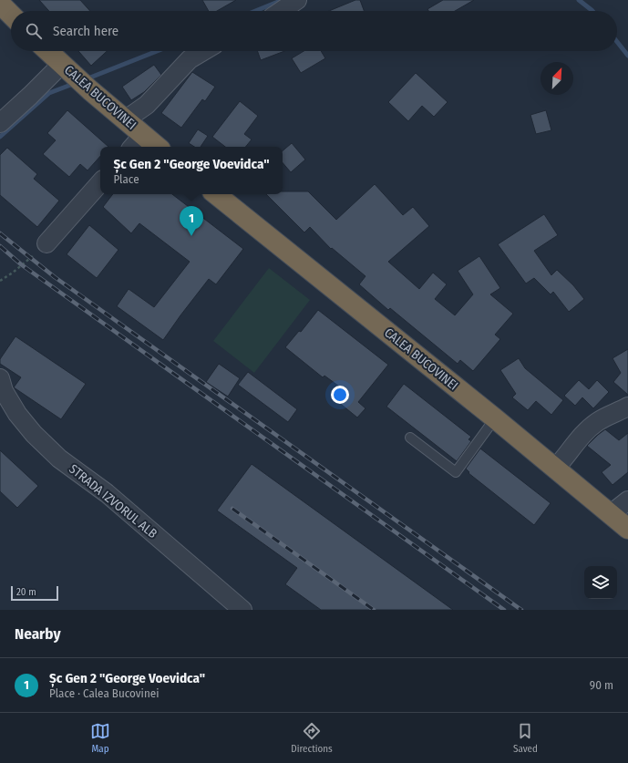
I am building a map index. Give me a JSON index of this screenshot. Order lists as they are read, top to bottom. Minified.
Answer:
{"streets":{"highway":["CALEA BUCOVINEI"],"street":["STRADA IZVORUL ALB"]},"scale_bar":"20 m","north":"top right","page":{"search":"Search here","popup":["Șc Gen 2 \"George Voevidca\"","Place"],"pins":"1","scale":"20 m","heading":"Nearby","list":[{"mark":"1","name":"Șc Gen 2 \"George Voevidca\"","note":"Place · Calea Bucovinei","value":"90 m"}],"nav":["Map","Directions","Saved"]}}
